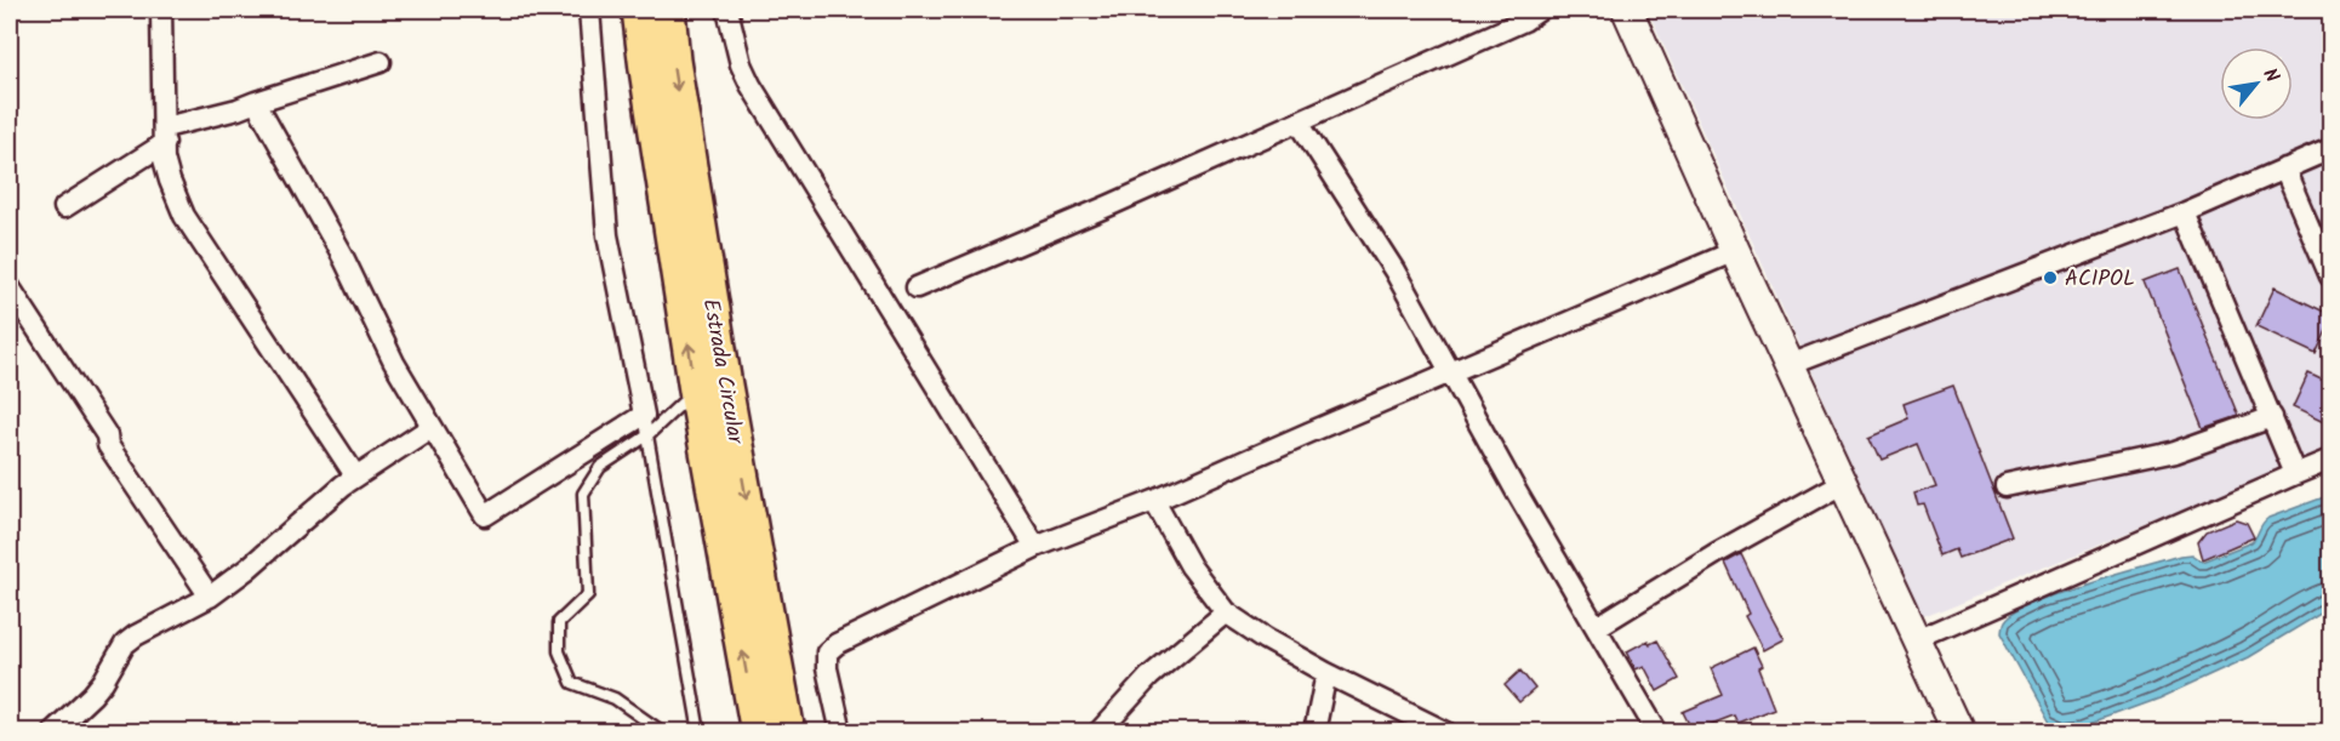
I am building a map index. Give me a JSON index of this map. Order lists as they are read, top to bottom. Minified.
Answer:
{"streets":{"main road":["Estrada Circular"]},"places":["ACIPOL"],"north":"top right"}
